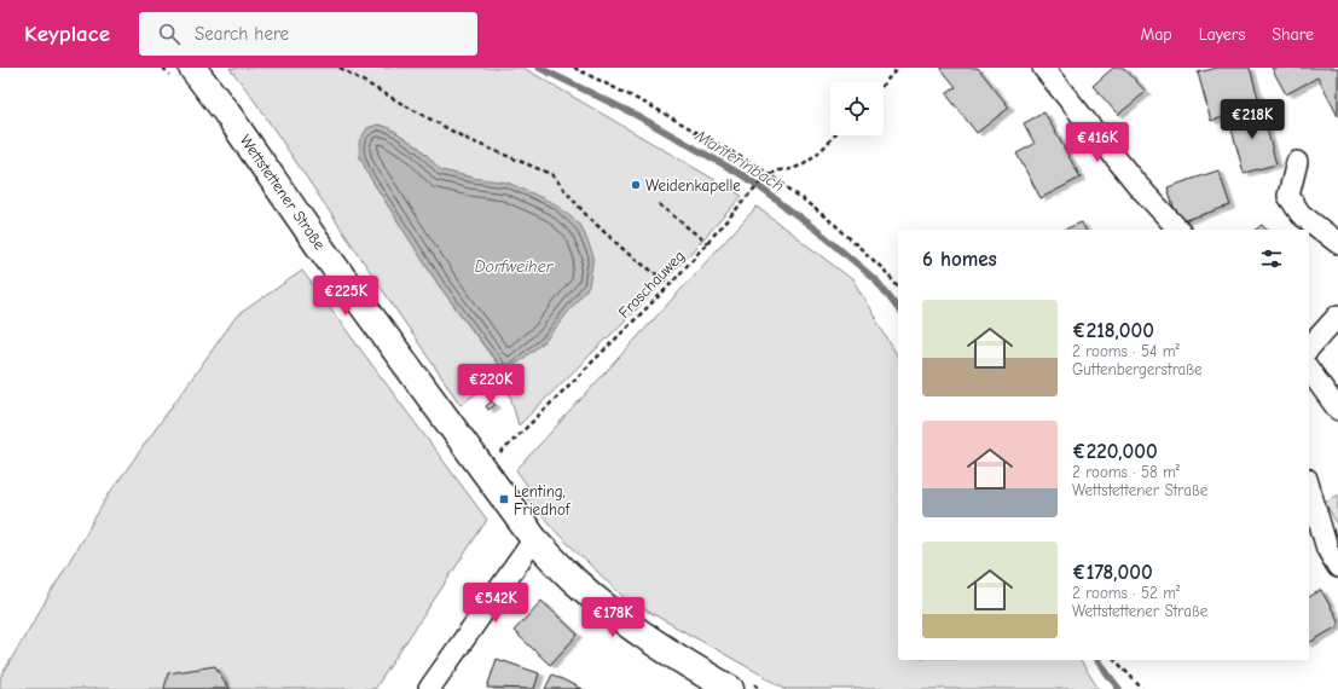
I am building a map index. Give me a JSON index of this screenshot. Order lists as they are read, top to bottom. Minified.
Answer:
{"streets":{"street":["Wettstettener Straße"],"path":["Froschauweg"]},"crossings":[["Wettstettener Straße","Froschauweg"]],"water":["Manterinbach","Dorfweiher"],"places":{"other":["Weidenkapelle"],"transit":["Lenting, Friedhof"]},"page":{"header":"Keyplace","search":"Search here","nav":["Map","Layers","Share"],"price":["€218K","€416K","€225K","€220K","€542K","€178K"],"heading":"6 homes","list":[{"name":"€218,000","note":"2 rooms · 54 m² · Guttenbergerstraße"},{"name":"€220,000","note":"2 rooms · 58 m² · Wettstettener Straße"},{"name":"€178,000","note":"2 rooms · 52 m² · Wettstettener Straße"}]}}
